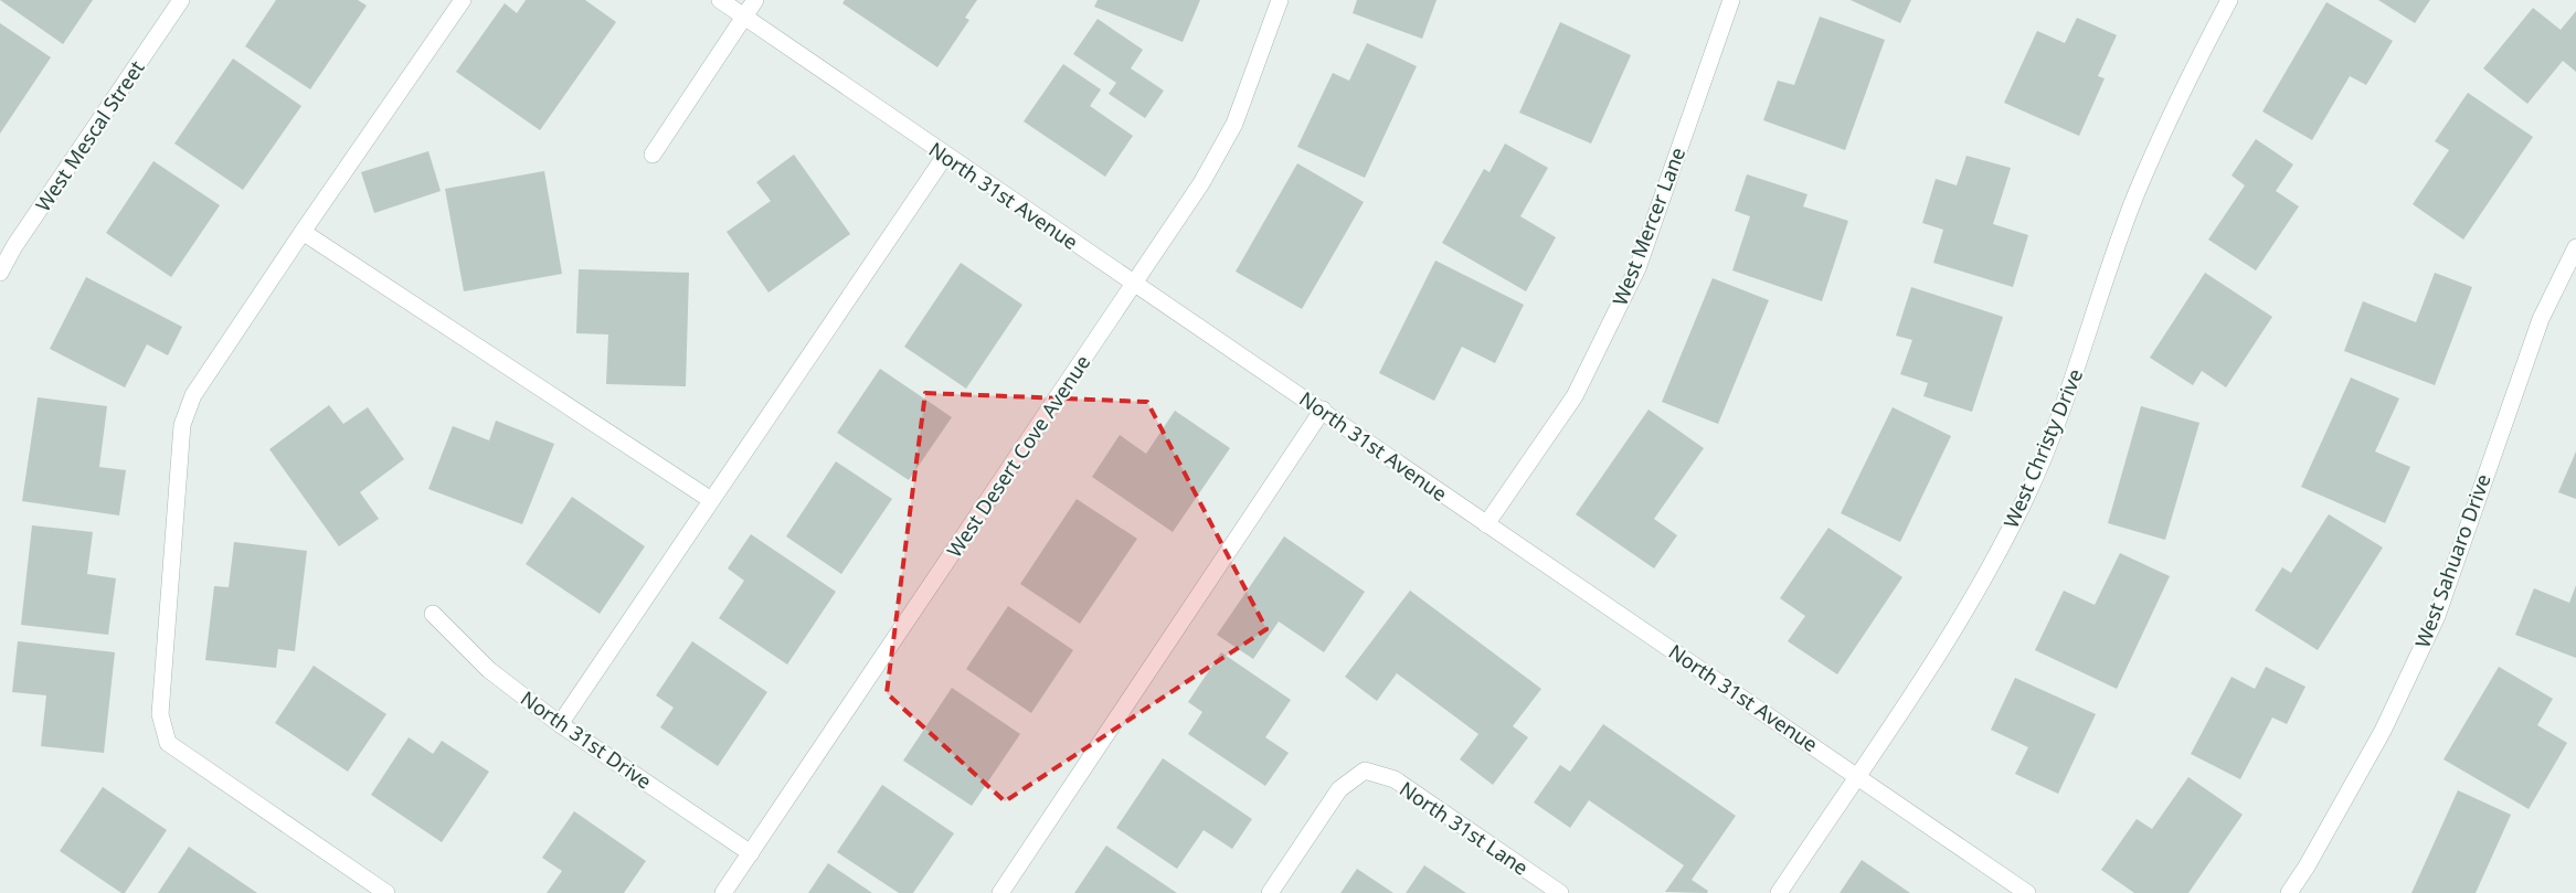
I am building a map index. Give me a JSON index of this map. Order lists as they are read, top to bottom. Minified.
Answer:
{"streets":{"street":["West Mescal Street","North 31st Avenue","West Mercer Lane","West Christy Drive","West Desert Cove Avenue","West Sahuaro Drive","North 31st Drive","North 31st Lane"]},"crossings":[["North 31st Avenue","West Mercer Lane"],["North 31st Avenue","West Christy Drive"],["North 31st Avenue","West Desert Cove Avenue"],["West Desert Cove Avenue","North 31st Drive"]]}
